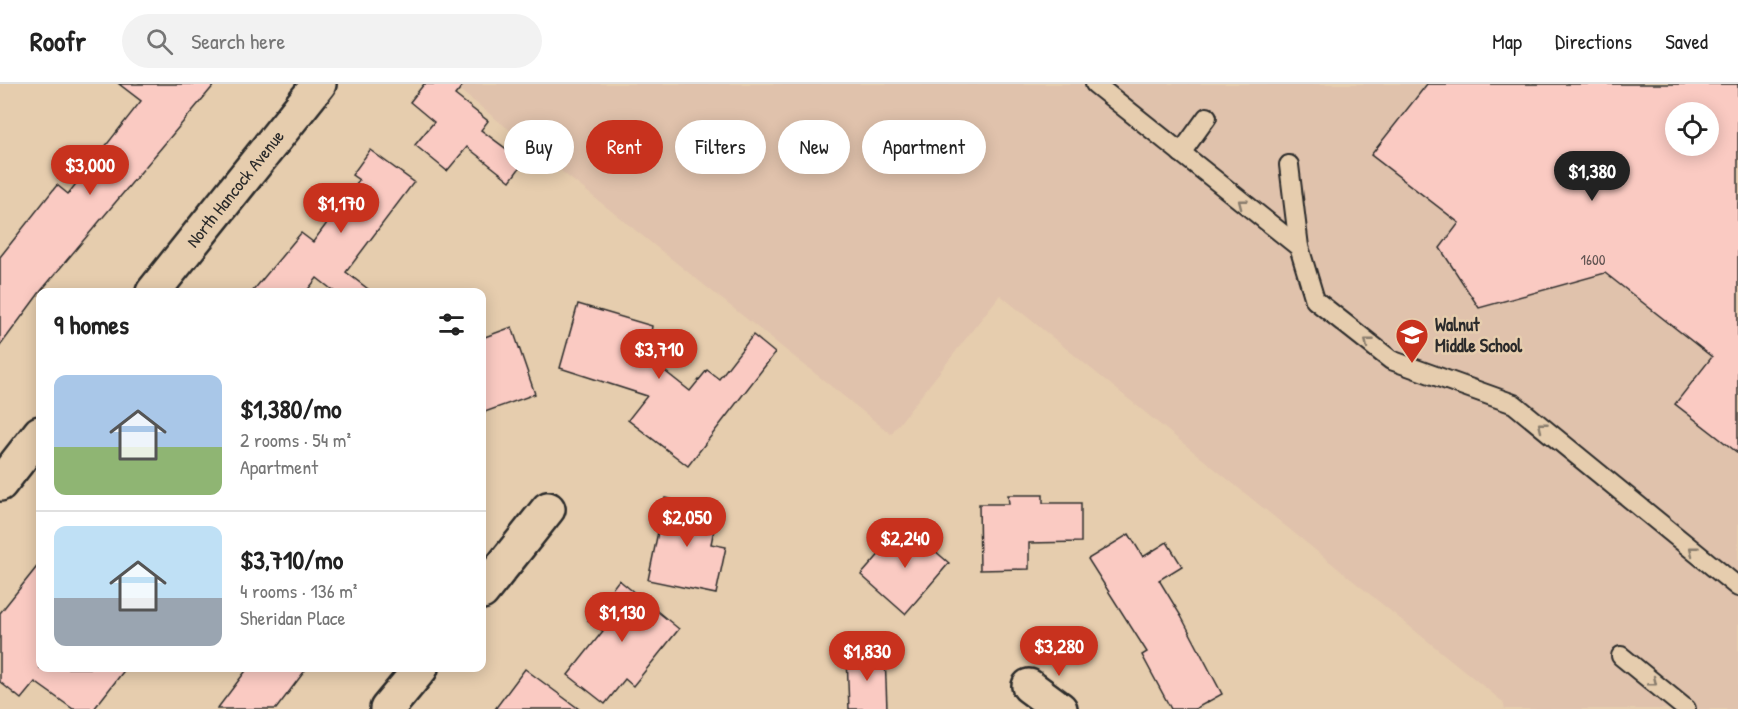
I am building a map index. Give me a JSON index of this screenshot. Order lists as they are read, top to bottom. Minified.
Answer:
{"streets":{"street":["North Hancock Avenue"]},"places":{"school or university":["Walnut Middle School"]},"house_numbers":["1600"],"page":{"header":"Roofr","search":"Search here","nav":["Map","Directions","Saved"],"chip":["Buy","Rent","Filters","New","Apartment"],"price":["$3,000","$1,380","$1,170","$3,710","$2,050","$2,240","$1,130","$3,280","$1,830"],"heading":"9 homes","list":[{"name":"$1,380/mo","note":"2 rooms · 54 m² · Apartment"},{"name":"$3,710/mo","note":"4 rooms · 136 m² · Sheridan Place"}]}}
